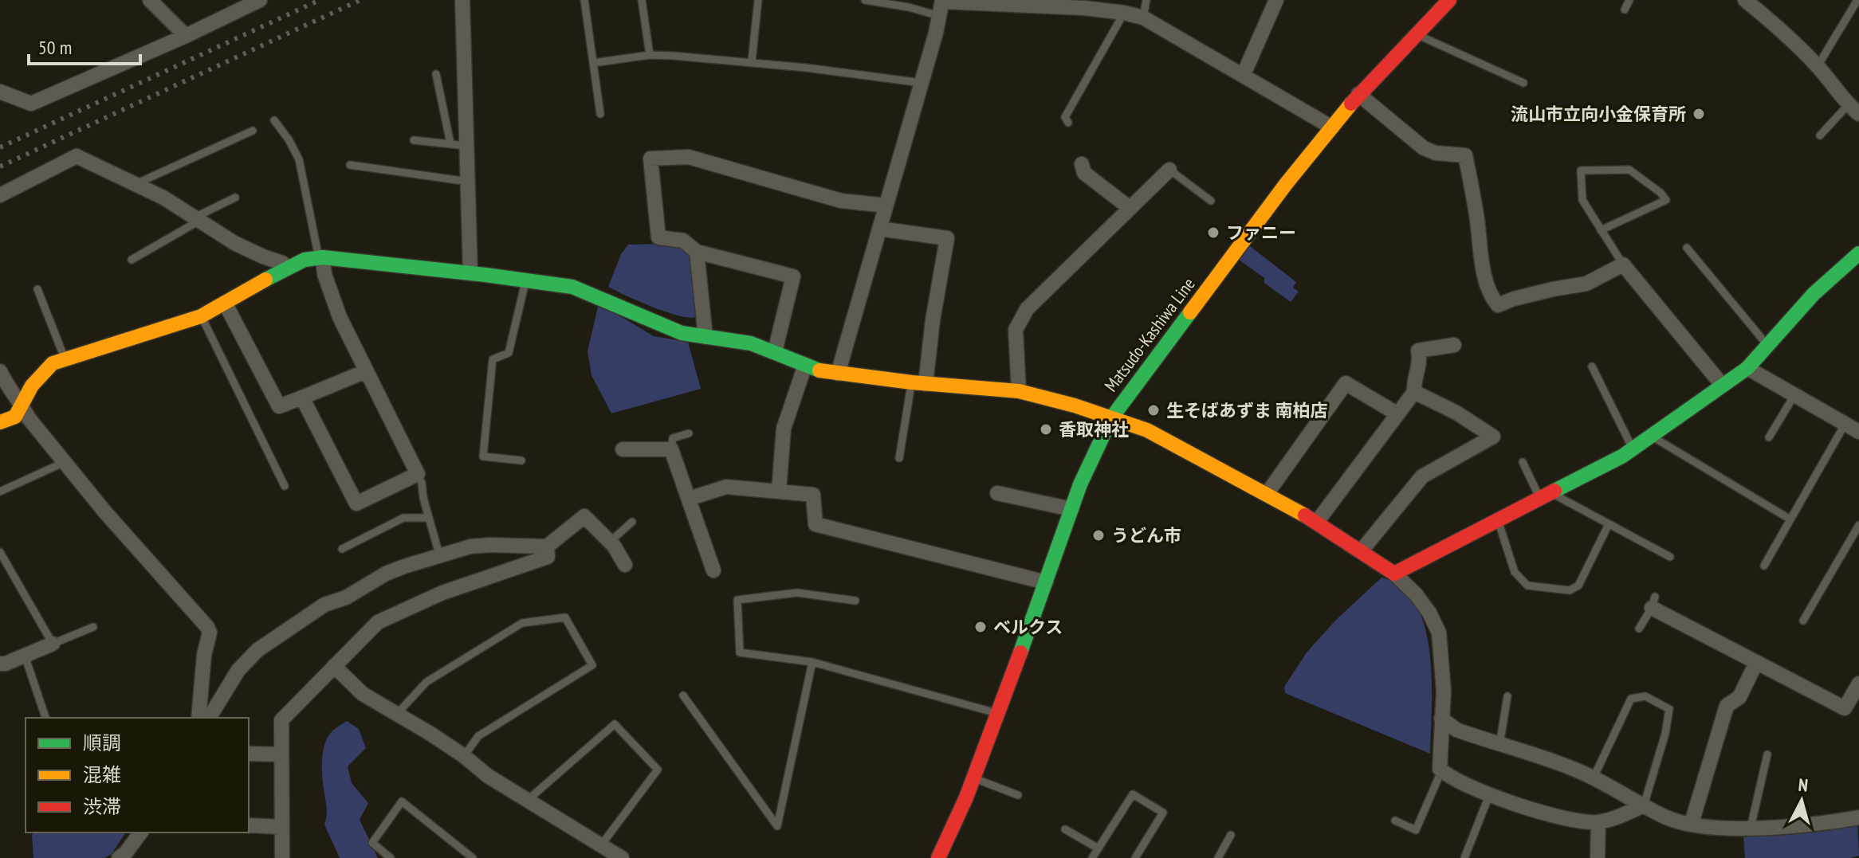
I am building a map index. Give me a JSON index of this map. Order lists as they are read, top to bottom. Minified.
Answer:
{"streets":{"street":["Matsudo-Kashiwa Line"]},"places":["流山市立向小金保育所","ファニー","生そばあずま 南柏店","香取神社","うどん市","ベルクス"],"legend":["順調","混雑","渋滞"],"scale_bar":"50 m","north":"top"}
